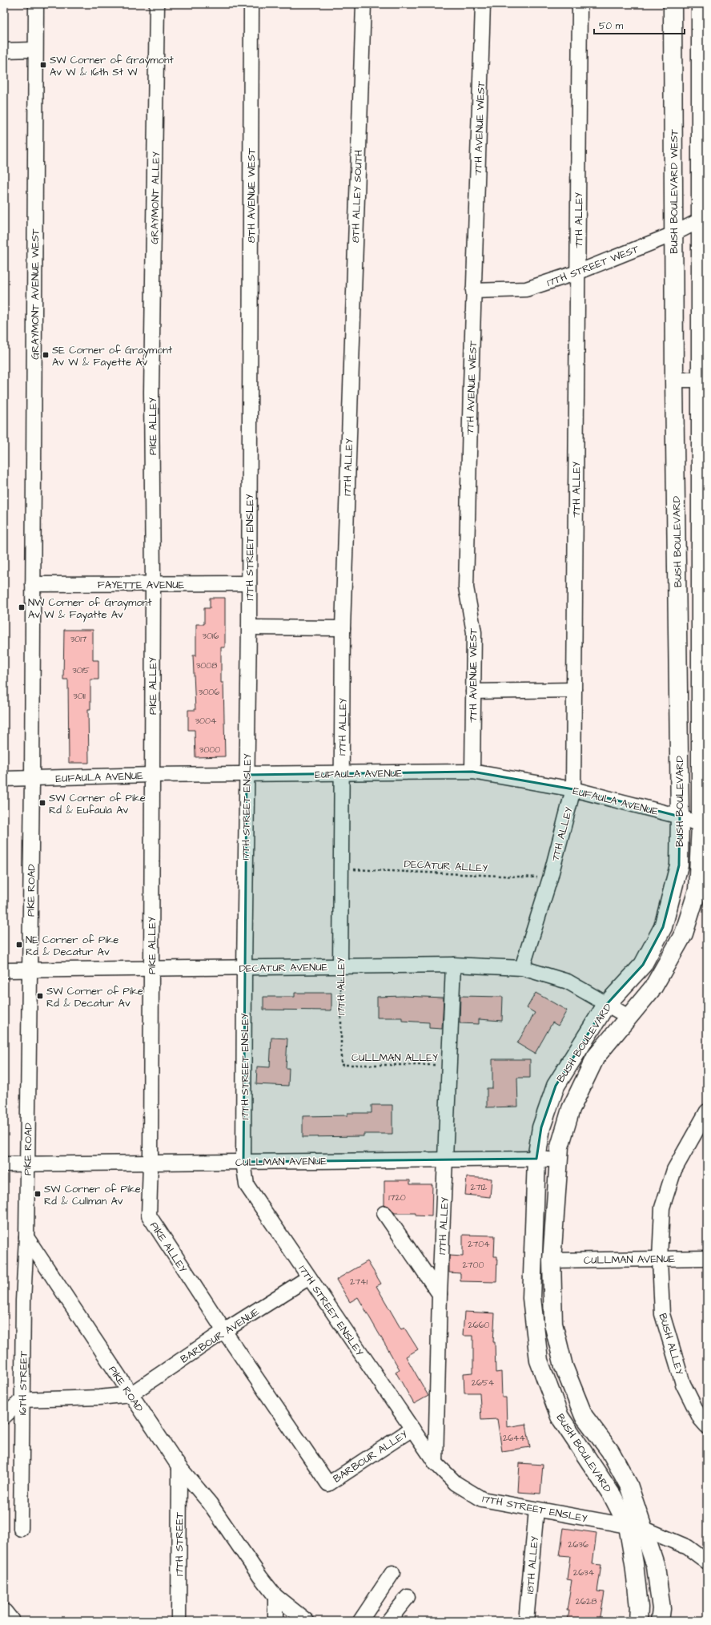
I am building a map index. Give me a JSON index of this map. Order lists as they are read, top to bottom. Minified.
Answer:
{"streets":{"main road":["BUSH BOULEVARD WEST","BUSH BOULEVARD"],"street":["7TH AVENUE WEST","8TH AVENUE WEST","8TH ALLEY SOUTH","GRAYMONT ALLEY","7TH ALLEY","17TH STREET WEST","GRAYMONT AVENUE WEST","PIKE ALLEY","17TH ALLEY","17TH STREET ENSLEY","FAYETTE AVENUE","EUFAULA AVENUE","PIKE ROAD","DECATUR AVENUE","CULLMAN AVENUE","BARBOUR AVENUE","BUSH ALLEY","16TH STREET","BARBOUR ALLEY","17TH STREET","18TH ALLEY"],"path":["DECATUR ALLEY","CULLMAN ALLEY"]},"crossings":[["7TH AVENUE WEST","17TH STREET WEST"],["7TH AVENUE WEST","EUFAULA AVENUE"],["BUSH BOULEVARD WEST","17TH STREET WEST"],["BUSH BOULEVARD WEST","BUSH BOULEVARD"],["8TH AVENUE WEST","17TH STREET ENSLEY"],["8TH ALLEY SOUTH","17TH ALLEY"],["GRAYMONT ALLEY","PIKE ALLEY"],["7TH ALLEY","17TH STREET WEST"],["7TH ALLEY","EUFAULA AVENUE"],["7TH ALLEY","DECATUR ALLEY"],["7TH ALLEY","DECATUR AVENUE"],["GRAYMONT AVENUE WEST","FAYETTE AVENUE"],["GRAYMONT AVENUE WEST","PIKE ROAD"],["PIKE ALLEY","FAYETTE AVENUE"],["PIKE ALLEY","EUFAULA AVENUE"],["PIKE ALLEY","DECATUR AVENUE"],["PIKE ALLEY","CULLMAN AVENUE"],["PIKE ALLEY","BARBOUR AVENUE"],["PIKE ALLEY","BARBOUR ALLEY"],["17TH ALLEY","17TH STREET ENSLEY"],["17TH ALLEY","EUFAULA AVENUE"],["17TH ALLEY","DECATUR ALLEY"],["17TH ALLEY","DECATUR AVENUE"],["17TH ALLEY","CULLMAN ALLEY"],["17TH ALLEY","CULLMAN AVENUE"],["BUSH BOULEVARD","17TH STREET ENSLEY"],["BUSH BOULEVARD","EUFAULA AVENUE"],["BUSH BOULEVARD","DECATUR AVENUE"],["BUSH BOULEVARD","CULLMAN AVENUE"],["17TH STREET ENSLEY","FAYETTE AVENUE"],["17TH STREET ENSLEY","EUFAULA AVENUE"],["17TH STREET ENSLEY","DECATUR AVENUE"],["17TH STREET ENSLEY","CULLMAN AVENUE"],["17TH STREET ENSLEY","BARBOUR AVENUE"],["17TH STREET ENSLEY","BARBOUR ALLEY"],["17TH STREET ENSLEY","18TH ALLEY"],["FAYETTE AVENUE","PIKE ROAD"],["EUFAULA AVENUE","PIKE ROAD"],["PIKE ROAD","DECATUR AVENUE"],["PIKE ROAD","CULLMAN AVENUE"],["PIKE ROAD","BARBOUR AVENUE"],["PIKE ROAD","16TH STREET"],["PIKE ROAD","17TH STREET"],["CULLMAN AVENUE","BUSH ALLEY"]],"places":{"transit":["SW Corner of Graymont Av W & 16th St W","SE Corner of Graymont Av W & Fayette Av","NW Corner of Graymont Av W & Fayatte Av","SW Corner of Pike Rd & Eufaula Av","NE Corner of Pike Rd & Decatur Av","SW Corner of Pike Rd & Decatur Av","SW Corner of Pike Rd & Cullman Av"]},"house_numbers":["3016","3017","3008","3015","3006","3011","3004","3000","2712","1720","2704","2700","2741","2660","2654","2644","2636","2634","2628"],"scale_bar":"50 m"}
